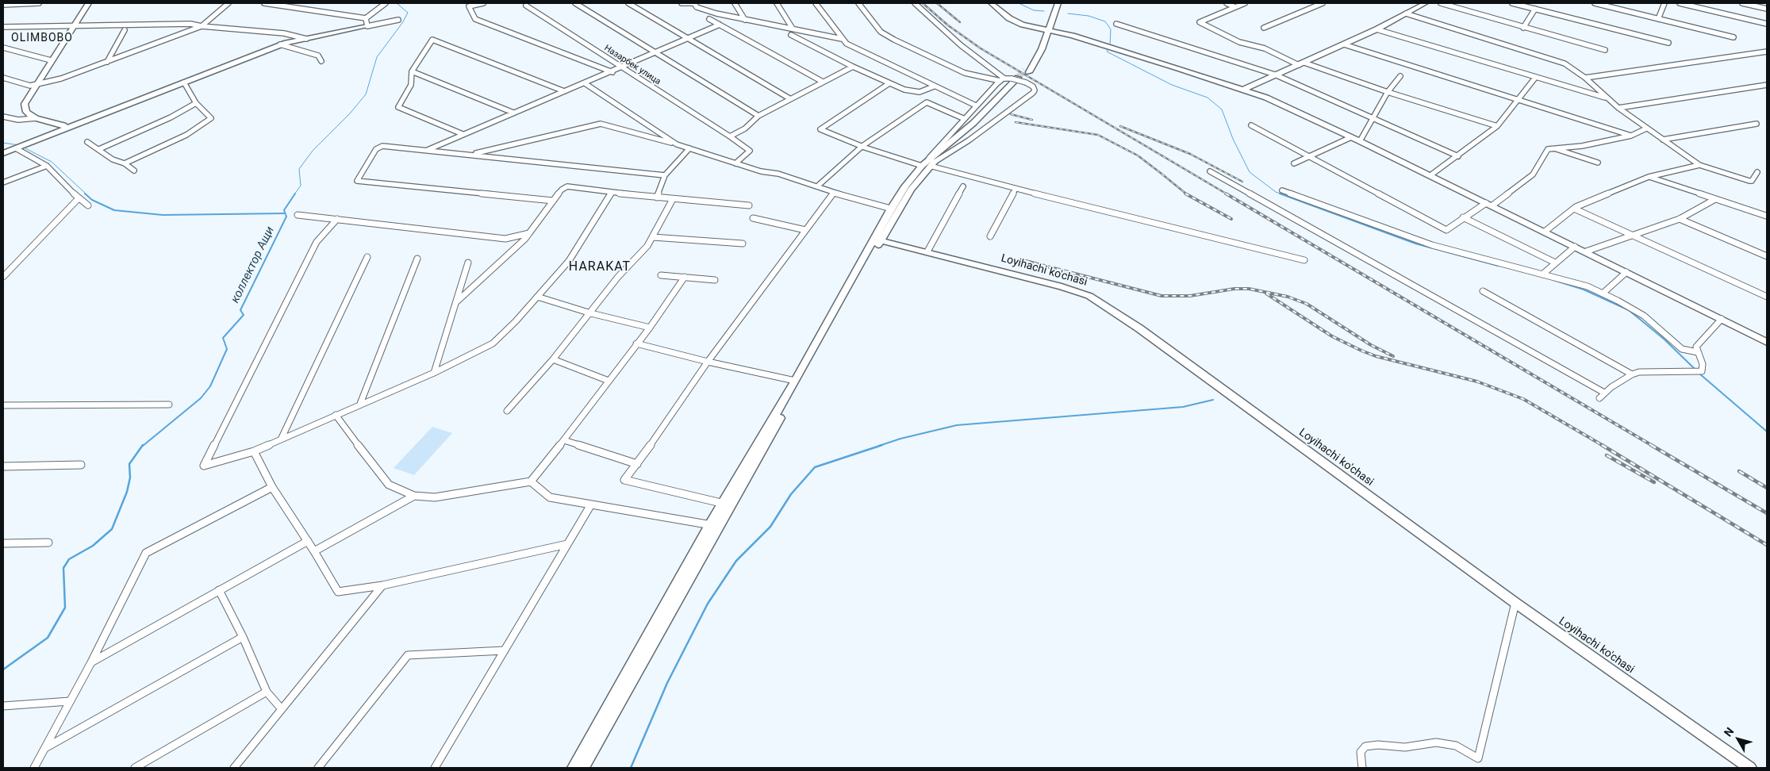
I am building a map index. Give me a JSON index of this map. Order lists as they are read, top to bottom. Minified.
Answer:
{"streets":{"main road":["Loyihachi ko'chasi"],"street":["Назарбек улица"]},"districts":["OLIMBOBO","HARAKAT"],"water":["коллектор Ащи"],"north":"top left"}
